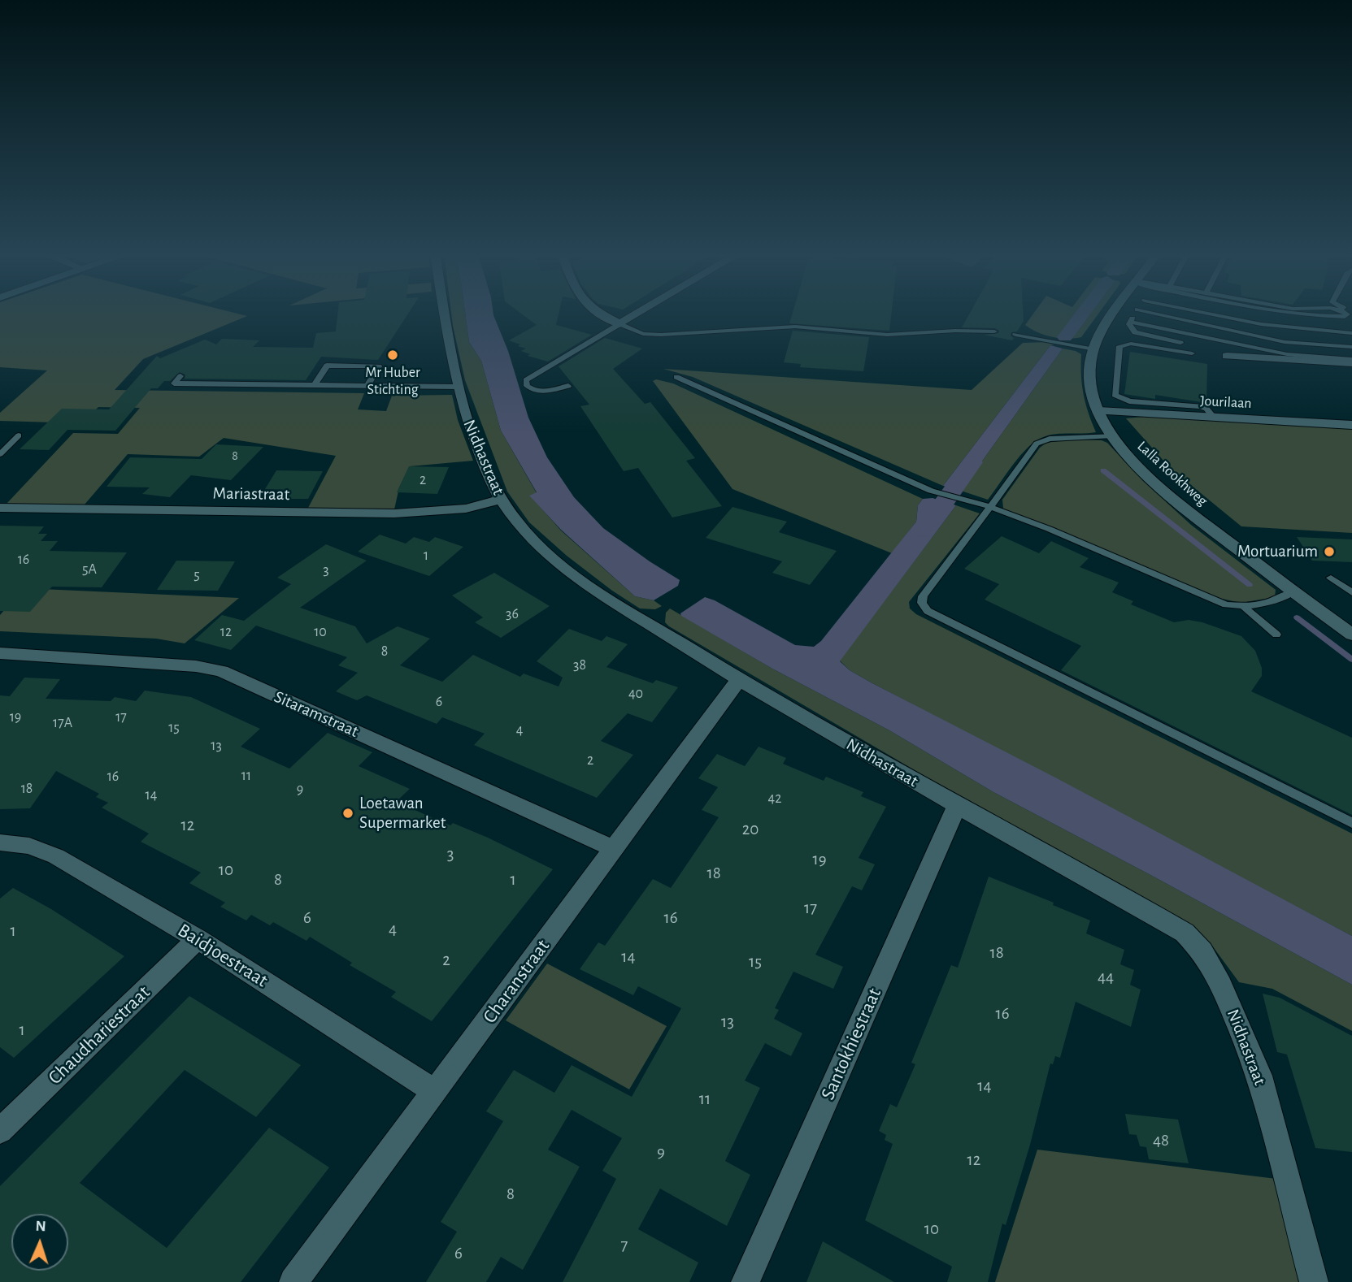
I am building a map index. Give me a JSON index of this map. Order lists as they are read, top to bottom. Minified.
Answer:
{"streets":{"street":["Jourilaan","Nidhastraat","Lalla Rookhweg","Mariastraat","Sitaramstraat","Baidjoestraat","Charanstraat","Chaudhariestraat","Santokhiestraat"]},"crossings":[["Jourilaan","Lalla Rookhweg"],["Nidhastraat","Mariastraat"],["Nidhastraat","Charanstraat"],["Nidhastraat","Santokhiestraat"],["Sitaramstraat","Charanstraat"],["Baidjoestraat","Charanstraat"],["Baidjoestraat","Chaudhariestraat"]],"places":["Mr Huber Stichting","Mortuarium","Loetawan Supermarket"],"house_numbers":["8","2","1","16","5A","3","5","36","12","10","8","38","40","6","19","17","17A","15","4","13","2","11","16","18","9","14","42","12","20","3","19","10","18","8","1","17","6","16","4","1","18","14","2","15","44","16","13","1","14","11","48","9","12","8","10","7","6"],"north":"top"}
